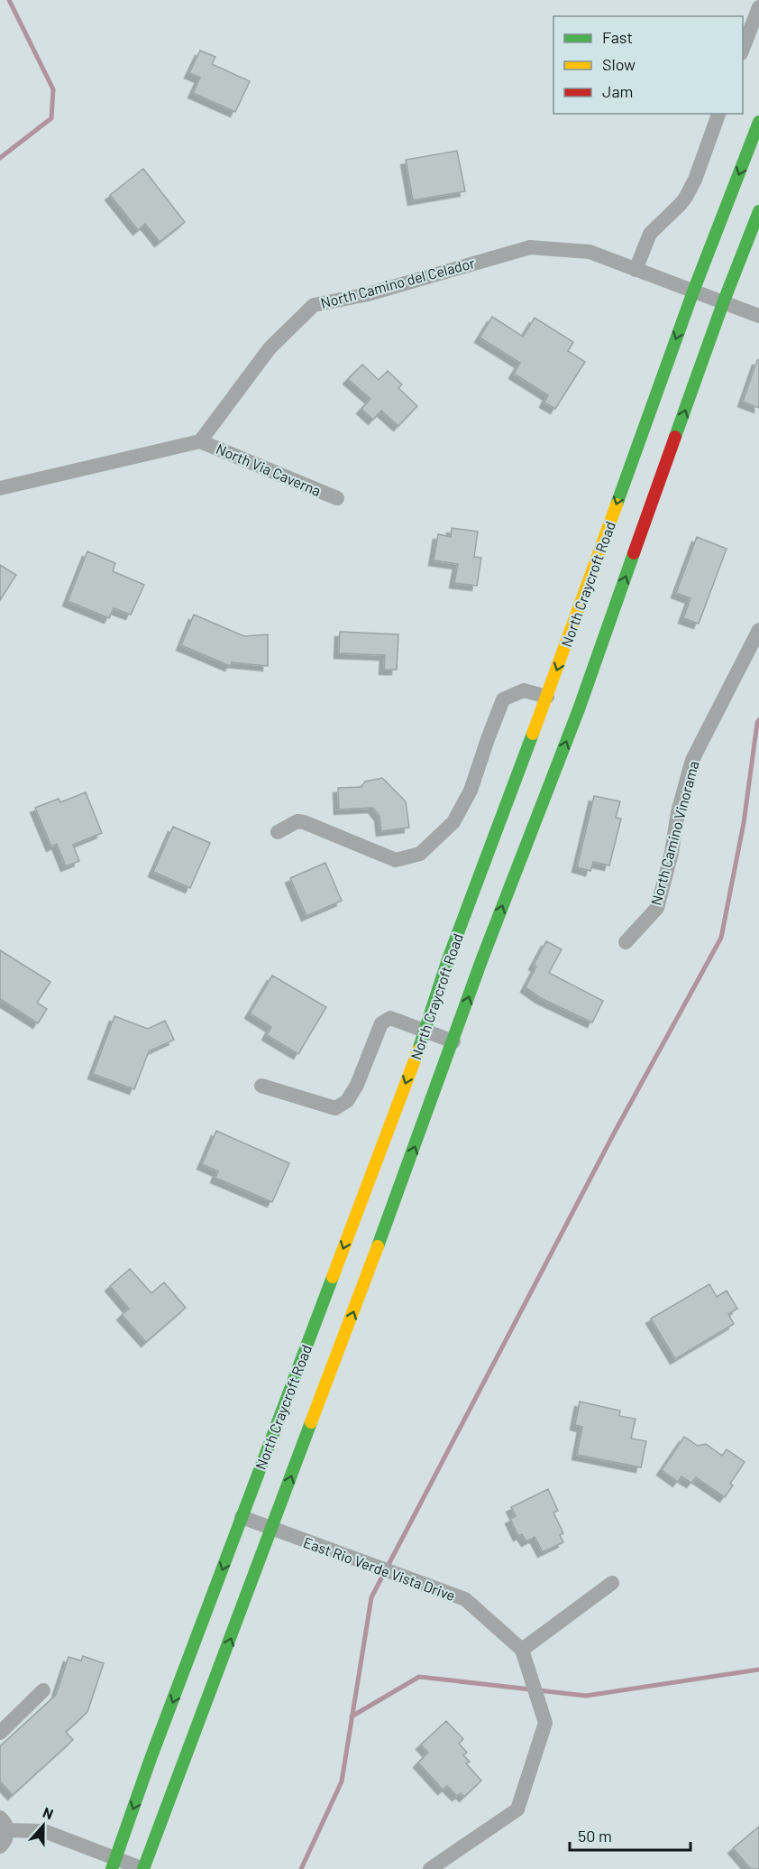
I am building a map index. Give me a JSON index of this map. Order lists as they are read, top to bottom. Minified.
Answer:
{"streets":{"main road":["North Craycroft Road"],"street":["North Camino del Celador","North Via Caverna","North Camino Vinorama","East Rio Verde Vista Drive"]},"crossings":[["North Camino del Celador","North Via Caverna"],["North Camino del Celador","North Craycroft Road"],["North Craycroft Road","East Rio Verde Vista Drive"]],"legend":["Fast","Slow","Jam"],"scale_bar":"50 m","north":"top"}
